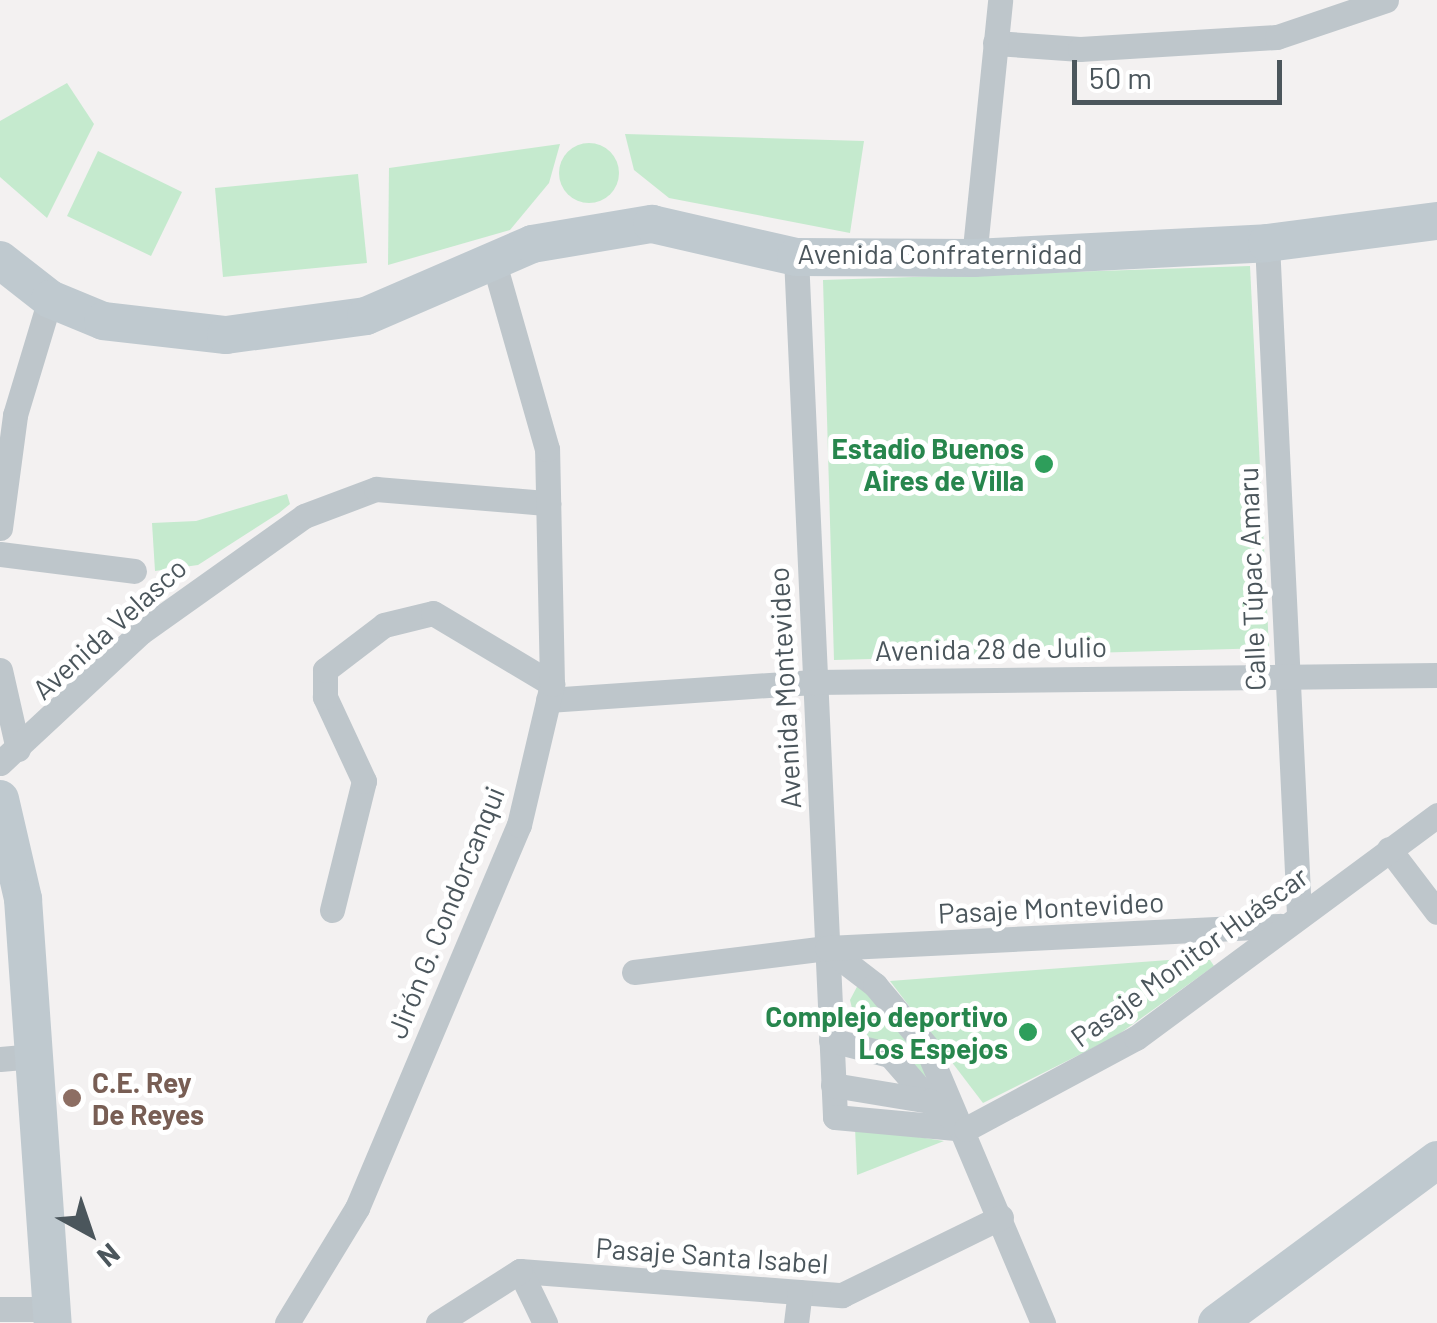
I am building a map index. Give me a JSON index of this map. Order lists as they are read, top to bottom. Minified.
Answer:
{"streets":{"street":["Avenida Confraternidad","Calle Túpac Amaru","Avenida Velasco","Avenida 28 de Julio","Avenida Montevideo","Pasaje Montevideo","Jirón G. Condorcanqui","Pasaje Monitor Huáscar","Pasaje Santa Isabel"]},"crossings":[["Avenida Confraternidad","Calle Túpac Amaru"],["Avenida Confraternidad","Avenida Montevideo"],["Avenida Confraternidad","Jirón G. Condorcanqui"],["Calle Túpac Amaru","Avenida 28 de Julio"],["Calle Túpac Amaru","Pasaje Montevideo"],["Calle Túpac Amaru","Pasaje Monitor Huáscar"],["Avenida Velasco","Jirón G. Condorcanqui"],["Avenida 28 de Julio","Avenida Montevideo"],["Avenida 28 de Julio","Jirón G. Condorcanqui"],["Avenida Montevideo","Pasaje Montevideo"],["Avenida Montevideo","Pasaje Monitor Huáscar"],["Pasaje Montevideo","Pasaje Monitor Huáscar"]],"places":["Estadio Buenos Aires de Villa","Complejo deportivo Los Espejos","C.E. Rey De Reyes"],"scale_bar":"50 m","north":"bottom right"}
